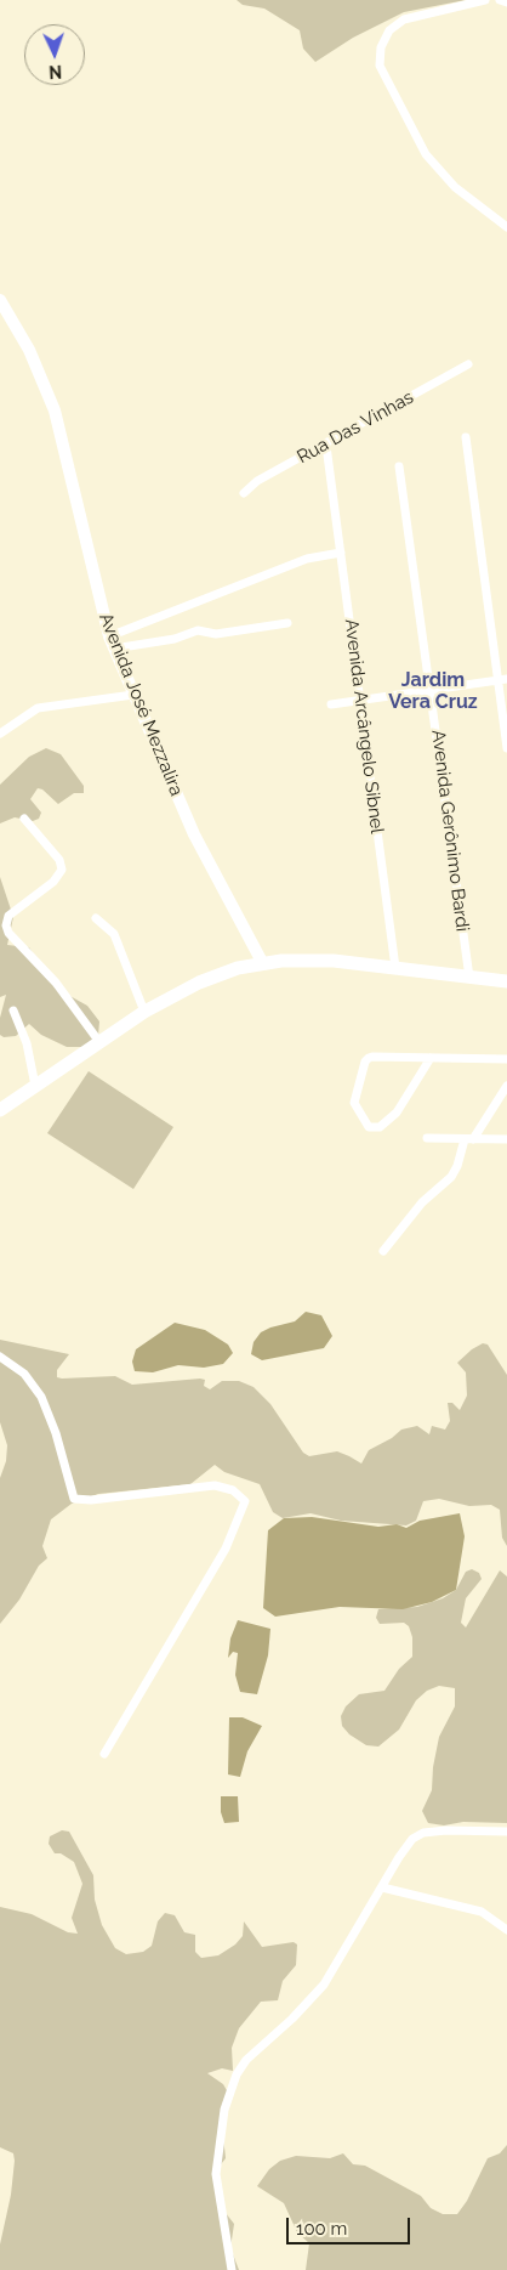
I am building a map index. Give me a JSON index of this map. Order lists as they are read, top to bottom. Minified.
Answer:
{"streets":{"main road":["Avenida José Mezzalira"],"street":["Rua Das Vinhas","Avenida Arcângelo Sibnel","Avenida Gerônimo Bardi"]},"crossings":[["Rua Das Vinhas","Avenida Arcângelo Sibnel"]],"districts":["Jardim Vera Cruz"],"scale_bar":"100 m","north":"bottom"}
